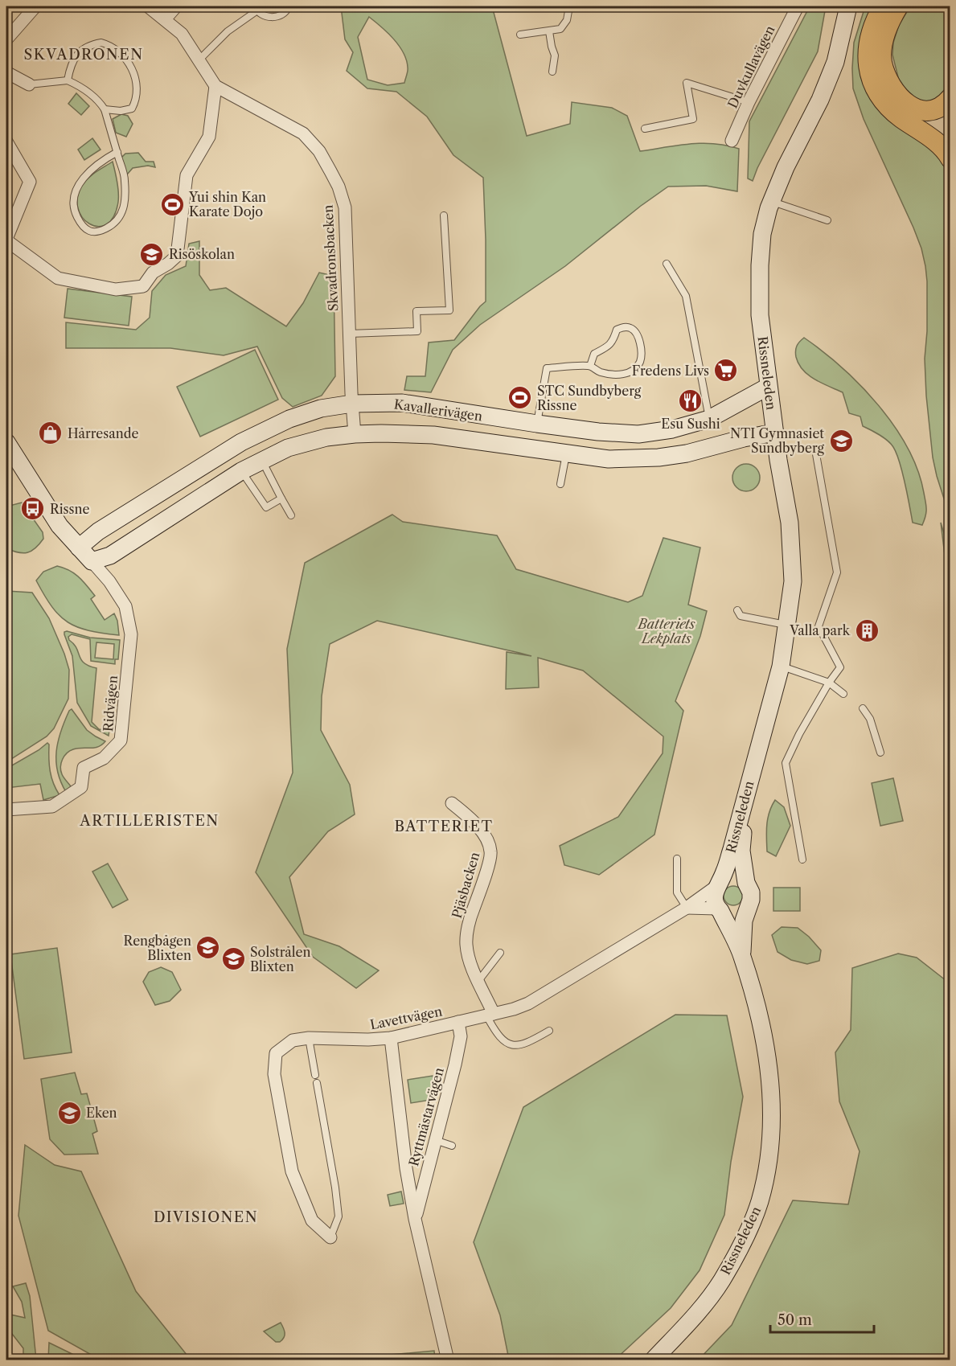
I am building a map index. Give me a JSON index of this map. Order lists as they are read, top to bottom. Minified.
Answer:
{"streets":{"street":["Duvkullavägen","Skvadronsbacken","Rissneleden","Kavallerivägen","Ridvägen","Pjäsbacken","Lavettvägen","Ryttmästarvägen"]},"crossings":[["Skvadronsbacken","Kavallerivägen"],["Rissneleden","Kavallerivägen"],["Rissneleden","Lavettvägen"],["Kavallerivägen","Ridvägen"],["Pjäsbacken","Lavettvägen"],["Lavettvägen","Ryttmästarvägen"]],"districts":["SKVADRONEN","ARTILLERISTEN","BATTERIET","DIVISIONEN"],"parks":["Batteriets Lekplats"],"places":{"sports":["Yui shin Kan Karate Dojo","STC Sundbyberg Rissne"],"school or university":["Risöskolan","NTI Gymnasiet Sundbyberg","Rengbågen Blixten","Solstrålen Blixten","Eken"],"supermarket":["Fredens Livs"],"restaurant":["Esu Sushi"],"shop":["Hårresande"],"bus stop":["Rissne"],"building":["Valla park"]},"scale_bar":"50 m"}
